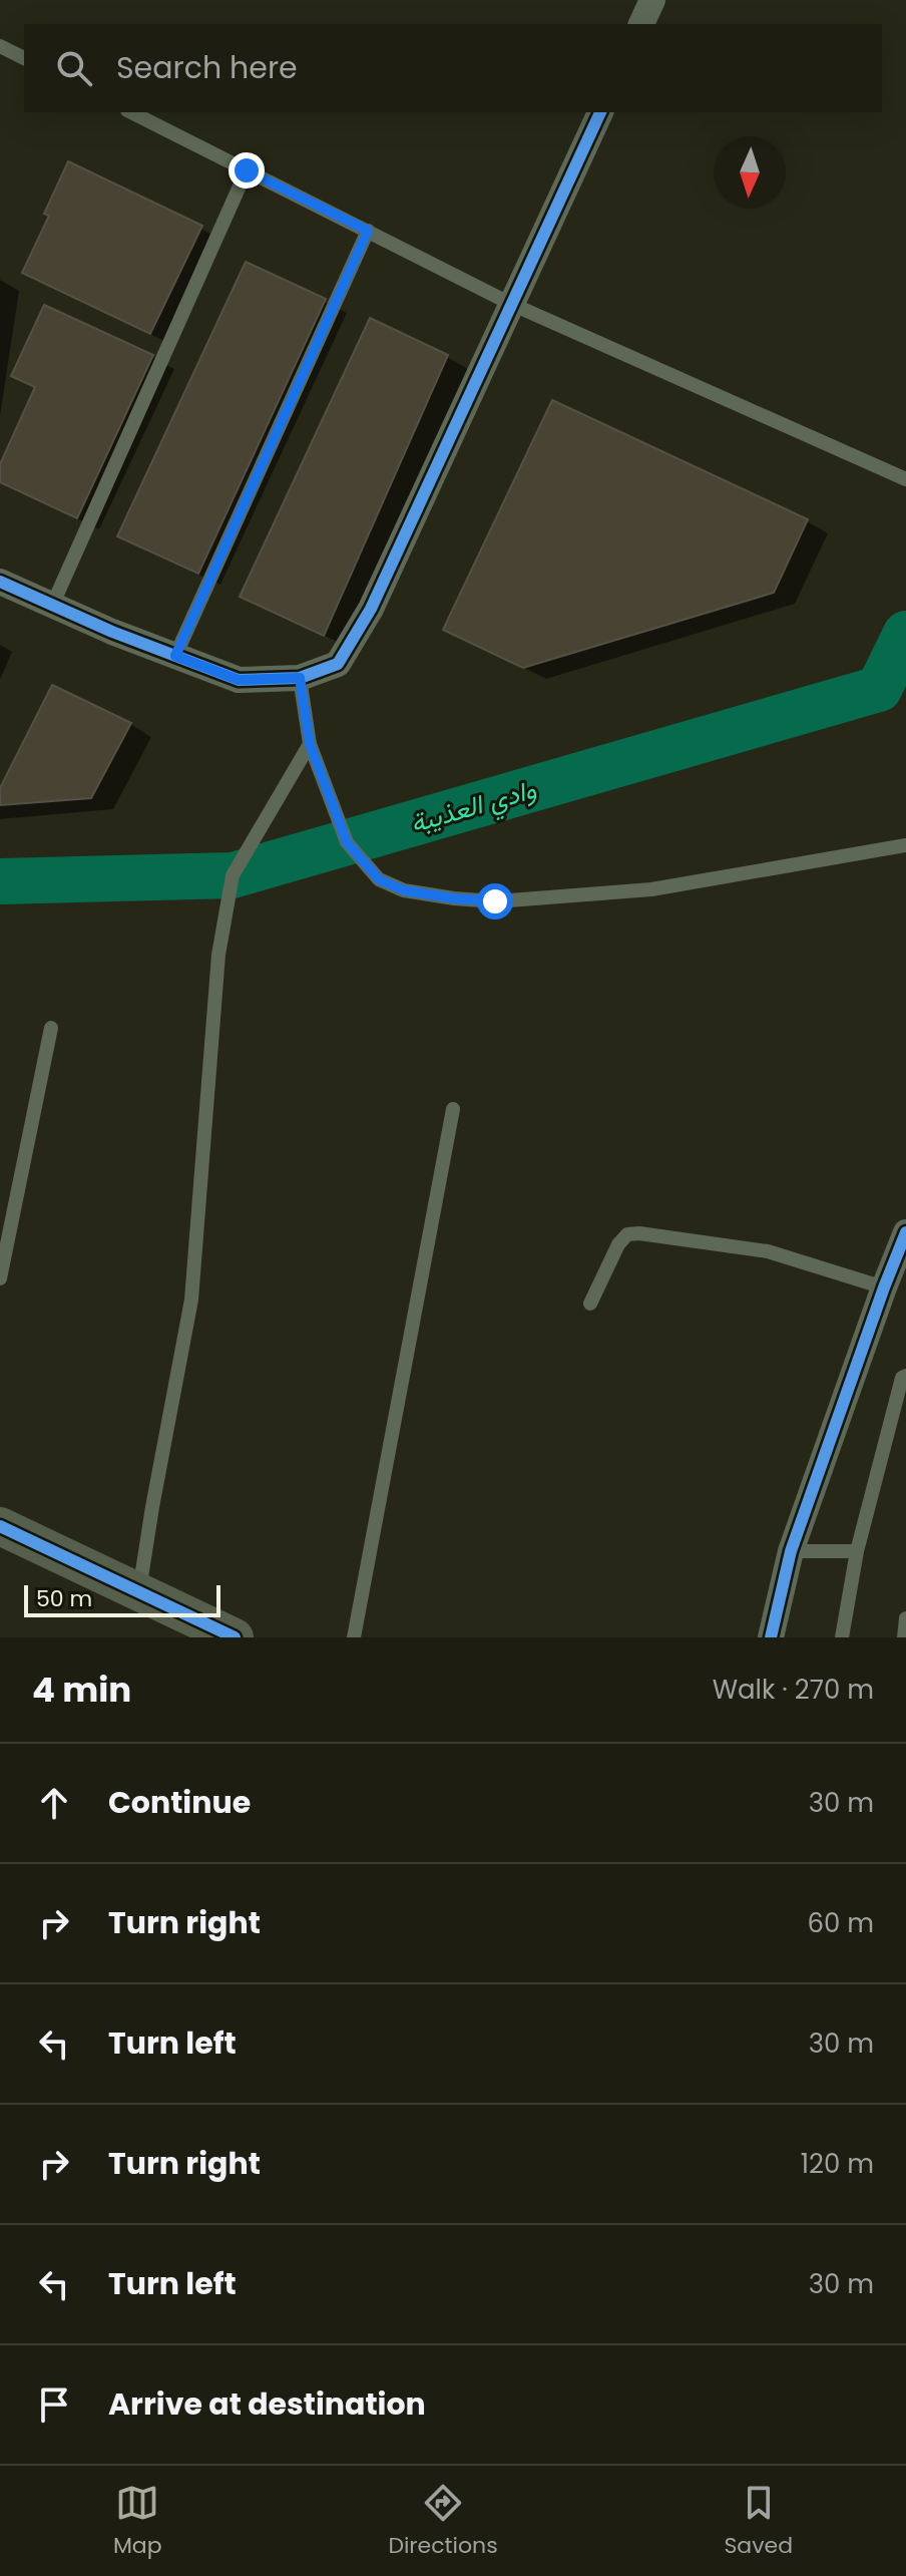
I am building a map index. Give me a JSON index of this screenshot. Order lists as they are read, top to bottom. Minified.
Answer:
{"water":["وادي العذيبة"],"scale_bar":"50 m","north":"bottom","page":{"search":"Search here","scale":"50 m","heading":["4 min","Walk · 270 m"],"list":[["Continue","30 m"],["Turn right","60 m"],["Turn left","30 m"],["Turn right","120 m"],["Turn left","30 m"],"Arrive at destination"],"nav":["Map","Directions","Saved"]}}
